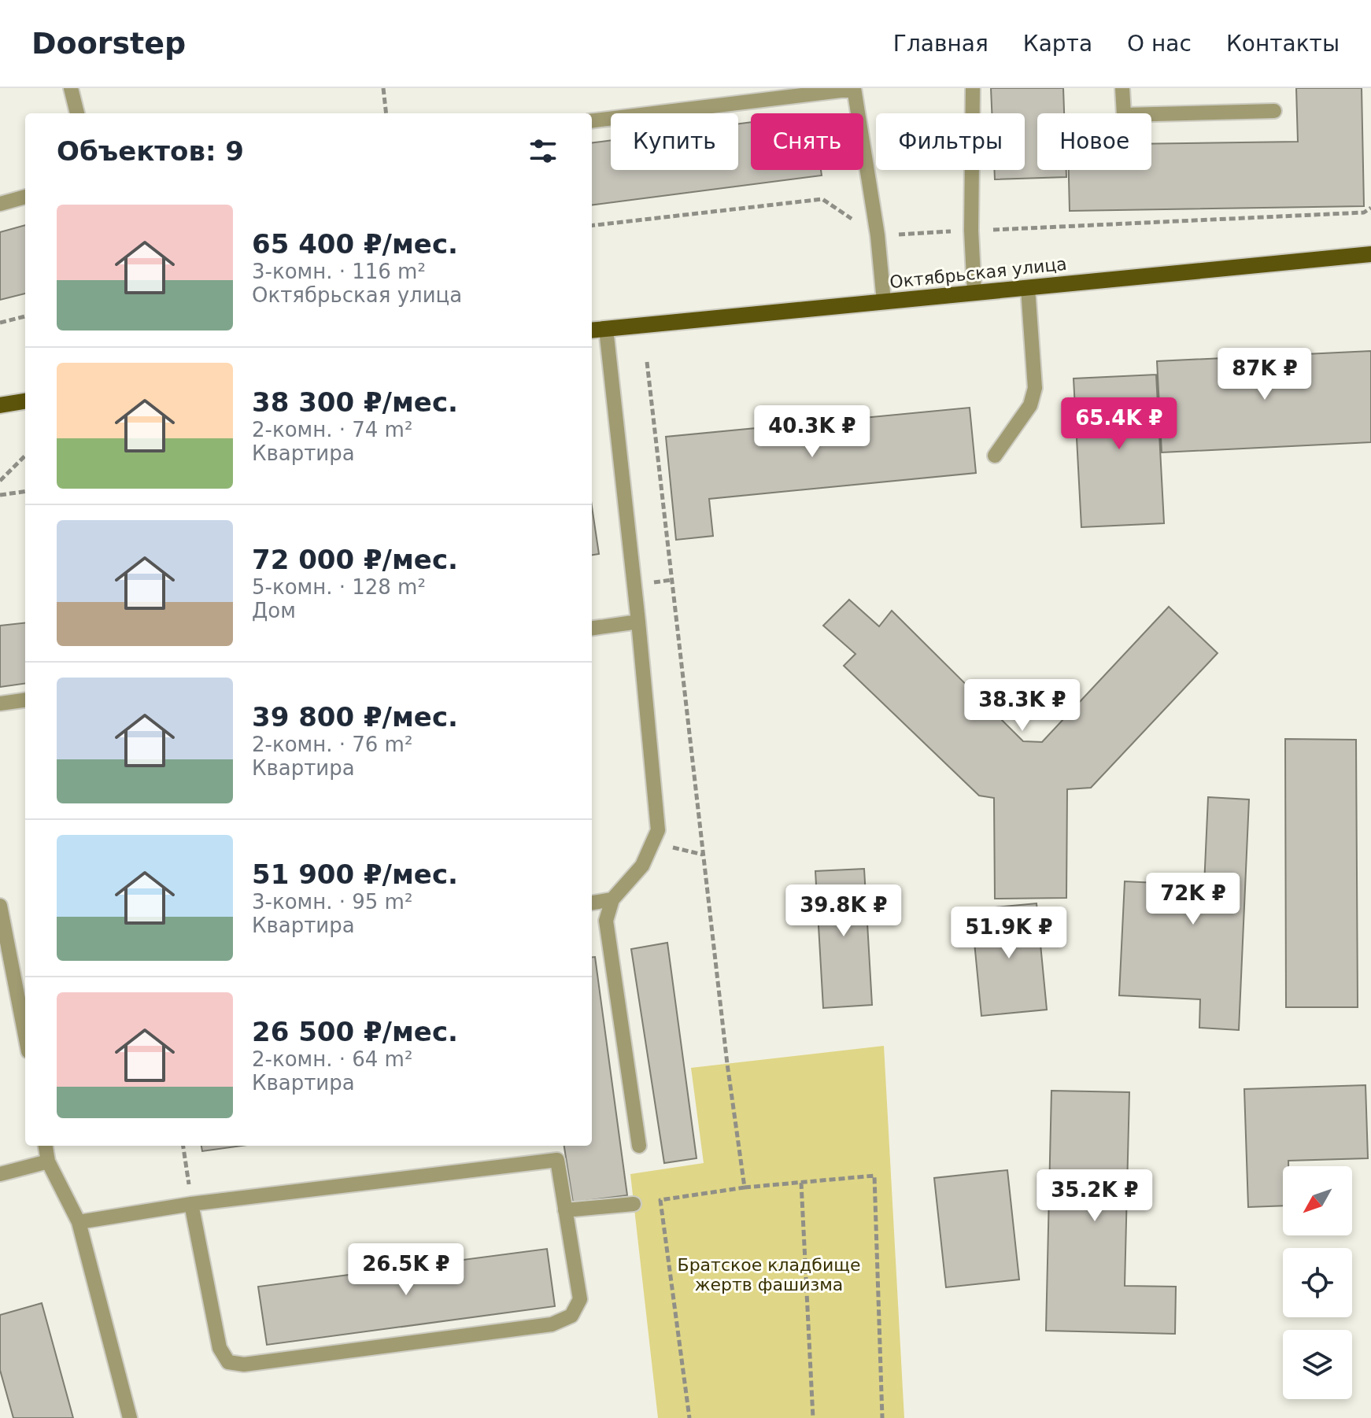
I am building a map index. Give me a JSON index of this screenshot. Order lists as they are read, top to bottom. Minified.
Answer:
{"streets":{"main road":["Октябрьская улица"]},"parks":["Братское кладбище жертв фашизма"],"north":"bottom left","page":{"header":"Doorstep","nav":["Главная","Карта","О нас","Контакты"],"chip":["Купить","Снять","Фильтры","Новое"],"heading":"Объектов: 9","list":[{"name":"65 400 ₽/мес.","note":"3-комн. · 116 m² · Октябрьская улица"},{"name":"38 300 ₽/мес.","note":"2-комн. · 74 m² · Квартира"},{"name":"72 000 ₽/мес.","note":"5-комн. · 128 m² · Дом"},{"name":"39 800 ₽/мес.","note":"2-комн. · 76 m² · Квартира"},{"name":"51 900 ₽/мес.","note":"3-комн. · 95 m² · Квартира"},{"name":"26 500 ₽/мес.","note":"2-комн. · 64 m² · Квартира"}],"price":["87K ₽","65.4K ₽","40.3K ₽","38.3K ₽","72K ₽","39.8K ₽","51.9K ₽","35.2K ₽","26.5K ₽"]}}
